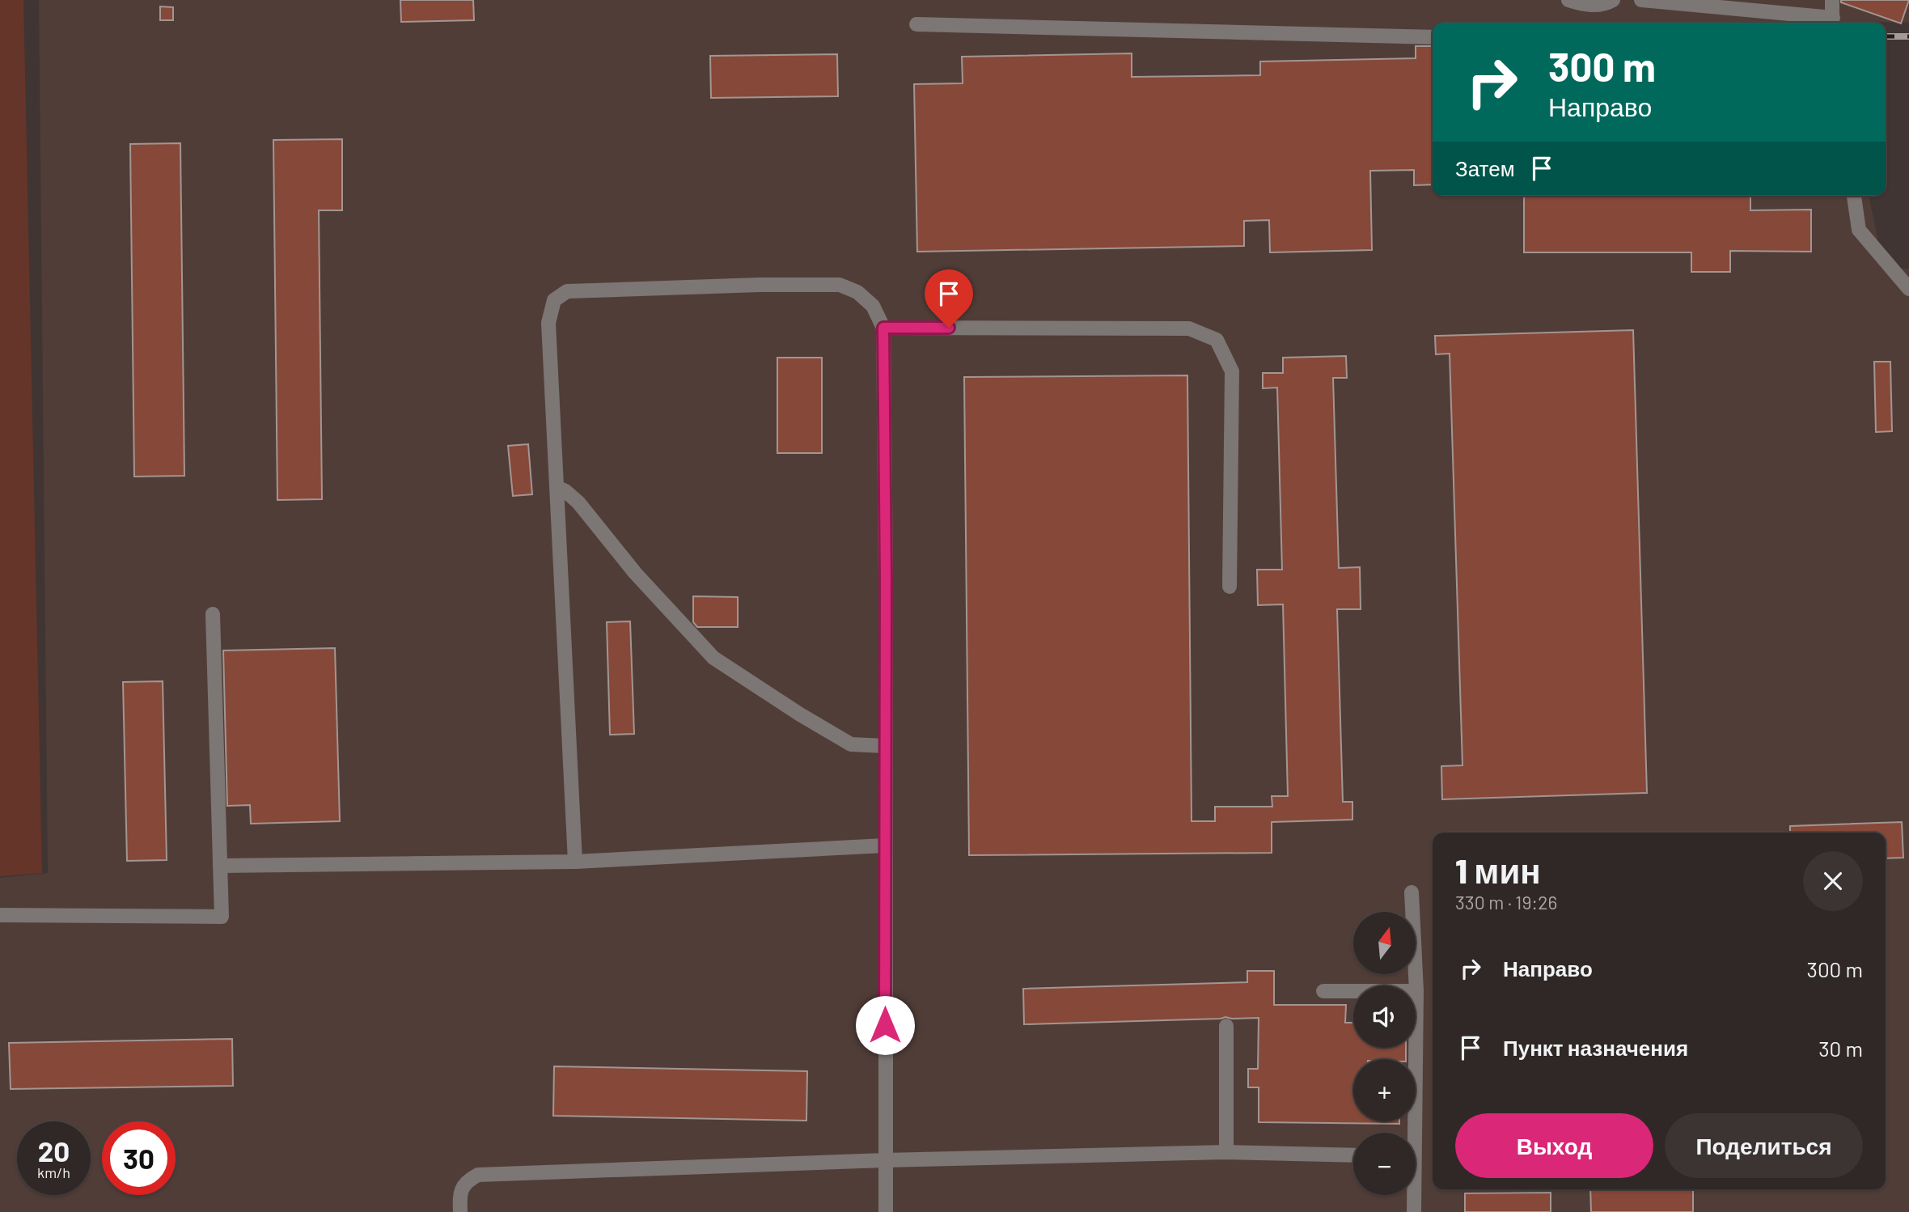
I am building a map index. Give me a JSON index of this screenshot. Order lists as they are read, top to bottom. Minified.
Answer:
{"north":"top","page":{"turn":["300 m","Направо"],"then":"Затем","heading":["1 мин","330 m · 19:26"],"map_buttons":["+","−"],"list":[{"name":"Направо","value":"300 m"},{"name":"Пункт назначения","value":"30 m"}],"buttons":["Выход","Поделиться"],"speed":"20 km/h","limit":"30"}}
